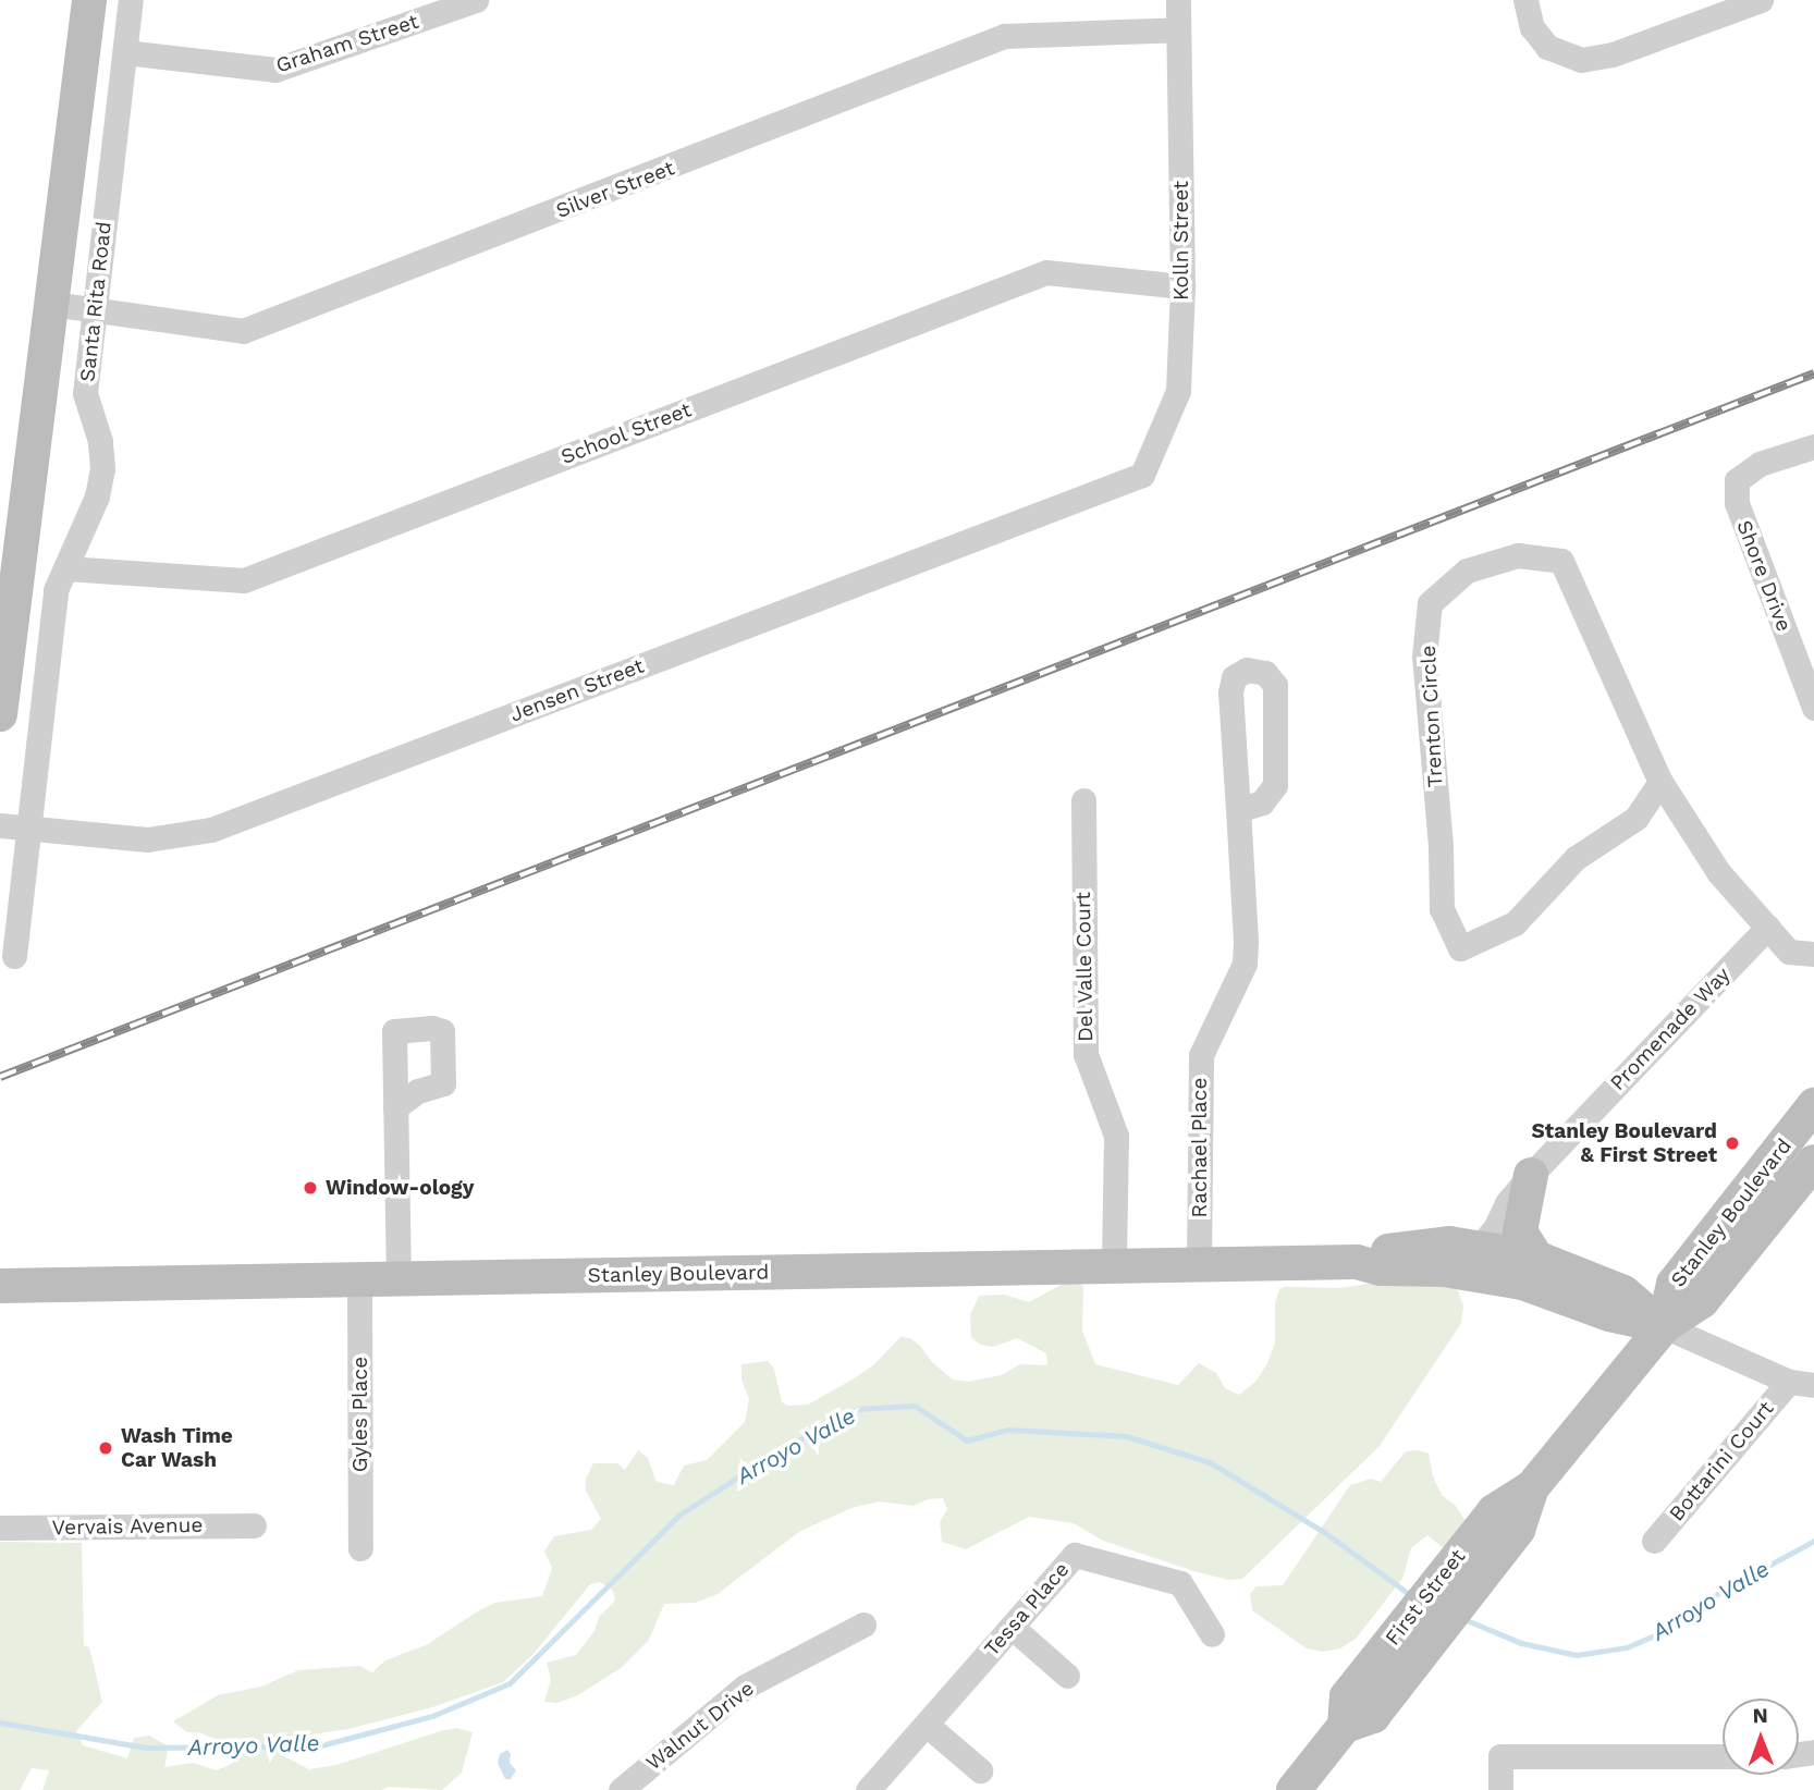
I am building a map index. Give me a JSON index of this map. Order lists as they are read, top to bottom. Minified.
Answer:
{"streets":{"main road":["Santa Rita Road","Stanley Boulevard","First Street"],"street":["Graham Street","Silver Street","Kolln Street","School Street","Shore Drive","Jensen Street","Trenton Circle","Del Valle Court","Promenade Way","Rachael Place","Gyles Place","Bottarini Court","Vervais Avenue","Tessa Place","Walnut Drive"]},"crossings":[["Graham Street","Santa Rita Road"],["Silver Street","Kolln Street"],["Silver Street","Santa Rita Road"],["Kolln Street","School Street"],["Kolln Street","Jensen Street"],["Santa Rita Road","School Street"],["Santa Rita Road","Jensen Street"],["Trenton Circle","Promenade Way"],["Del Valle Court","Stanley Boulevard"],["Promenade Way","Stanley Boulevard"],["Rachael Place","Stanley Boulevard"],["Stanley Boulevard","Gyles Place"],["Stanley Boulevard","First Street"]],"water":["Arroyo Valle"],"places":["Stanley Boulevard & First Street","Window-ology","Wash Time Car Wash"],"north":"top"}
